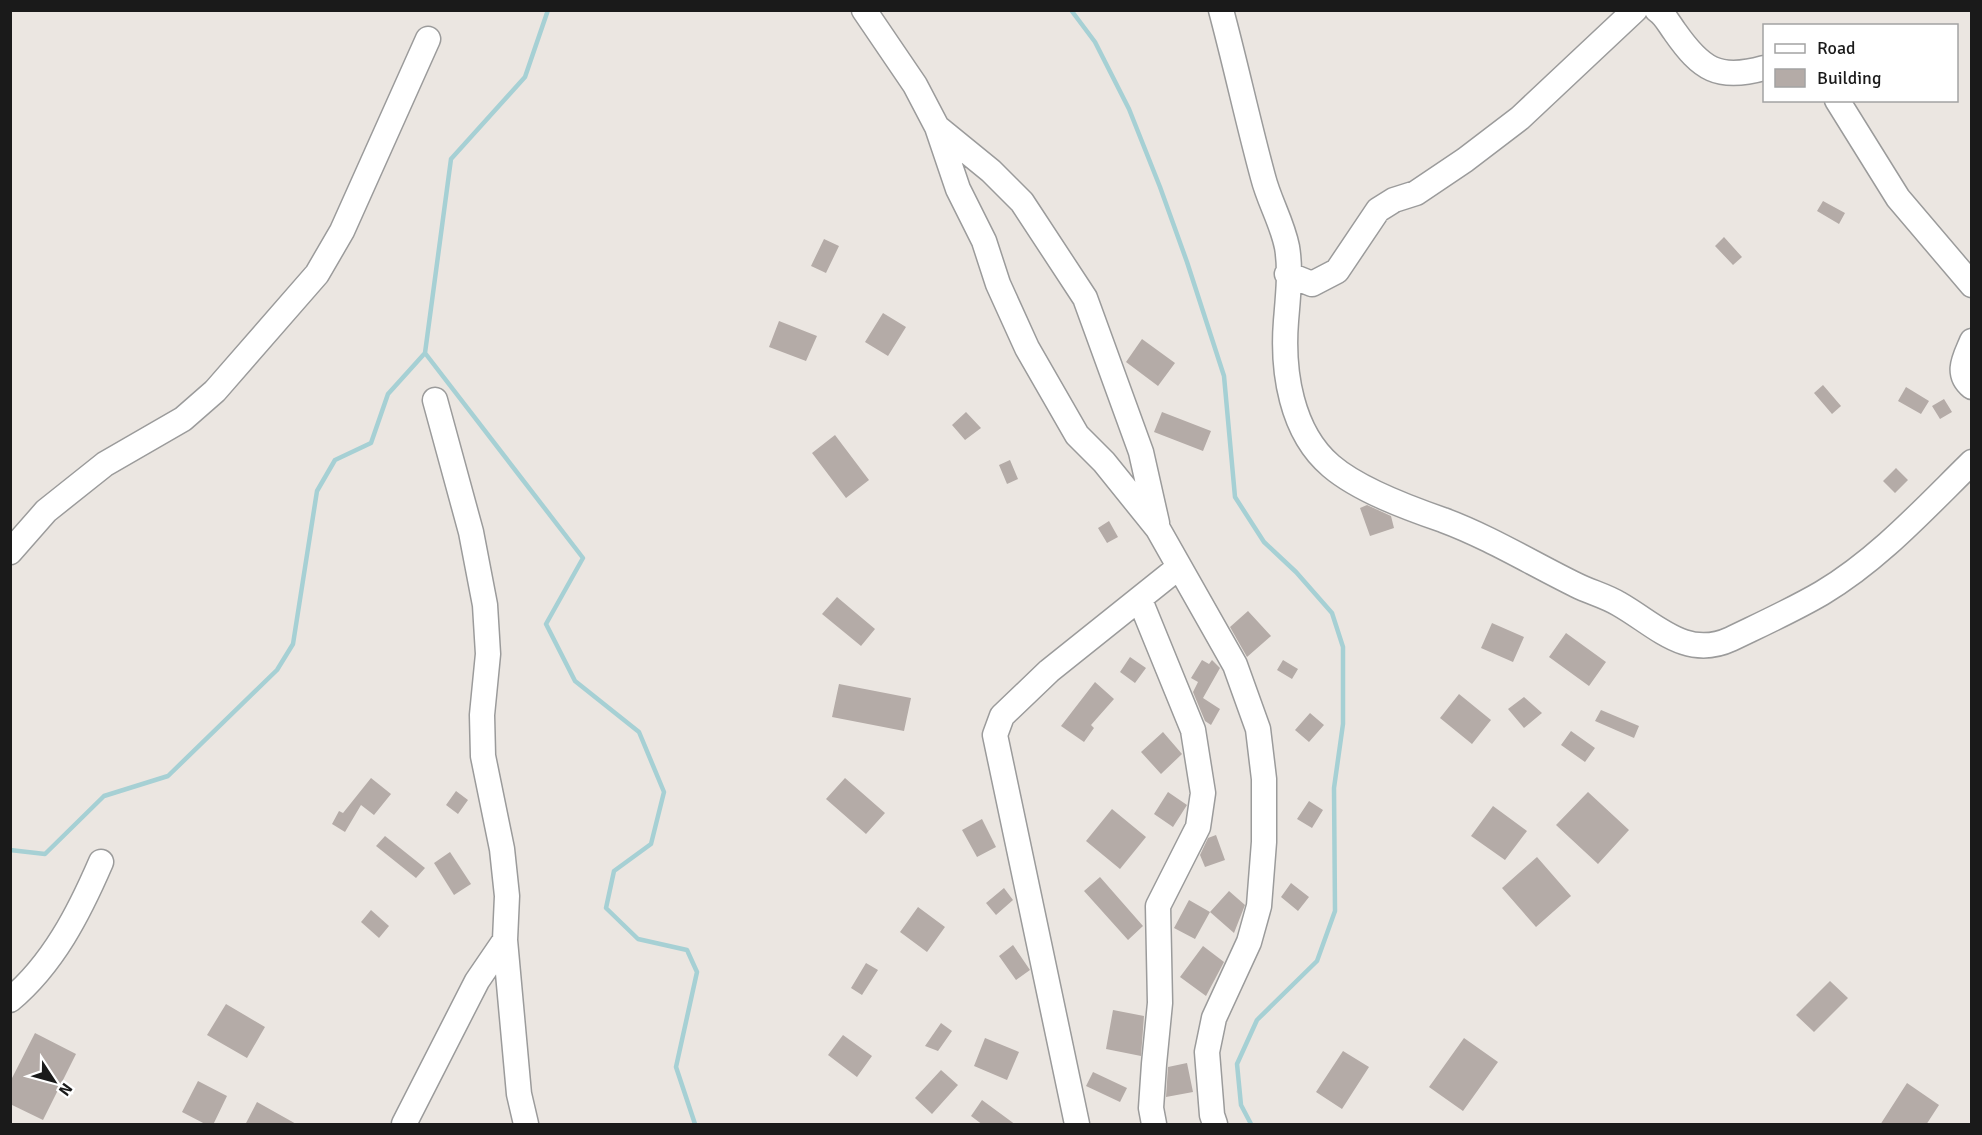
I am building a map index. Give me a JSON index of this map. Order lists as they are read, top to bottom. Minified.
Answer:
{"legend":["Road","Building"],"north":"bottom right"}
